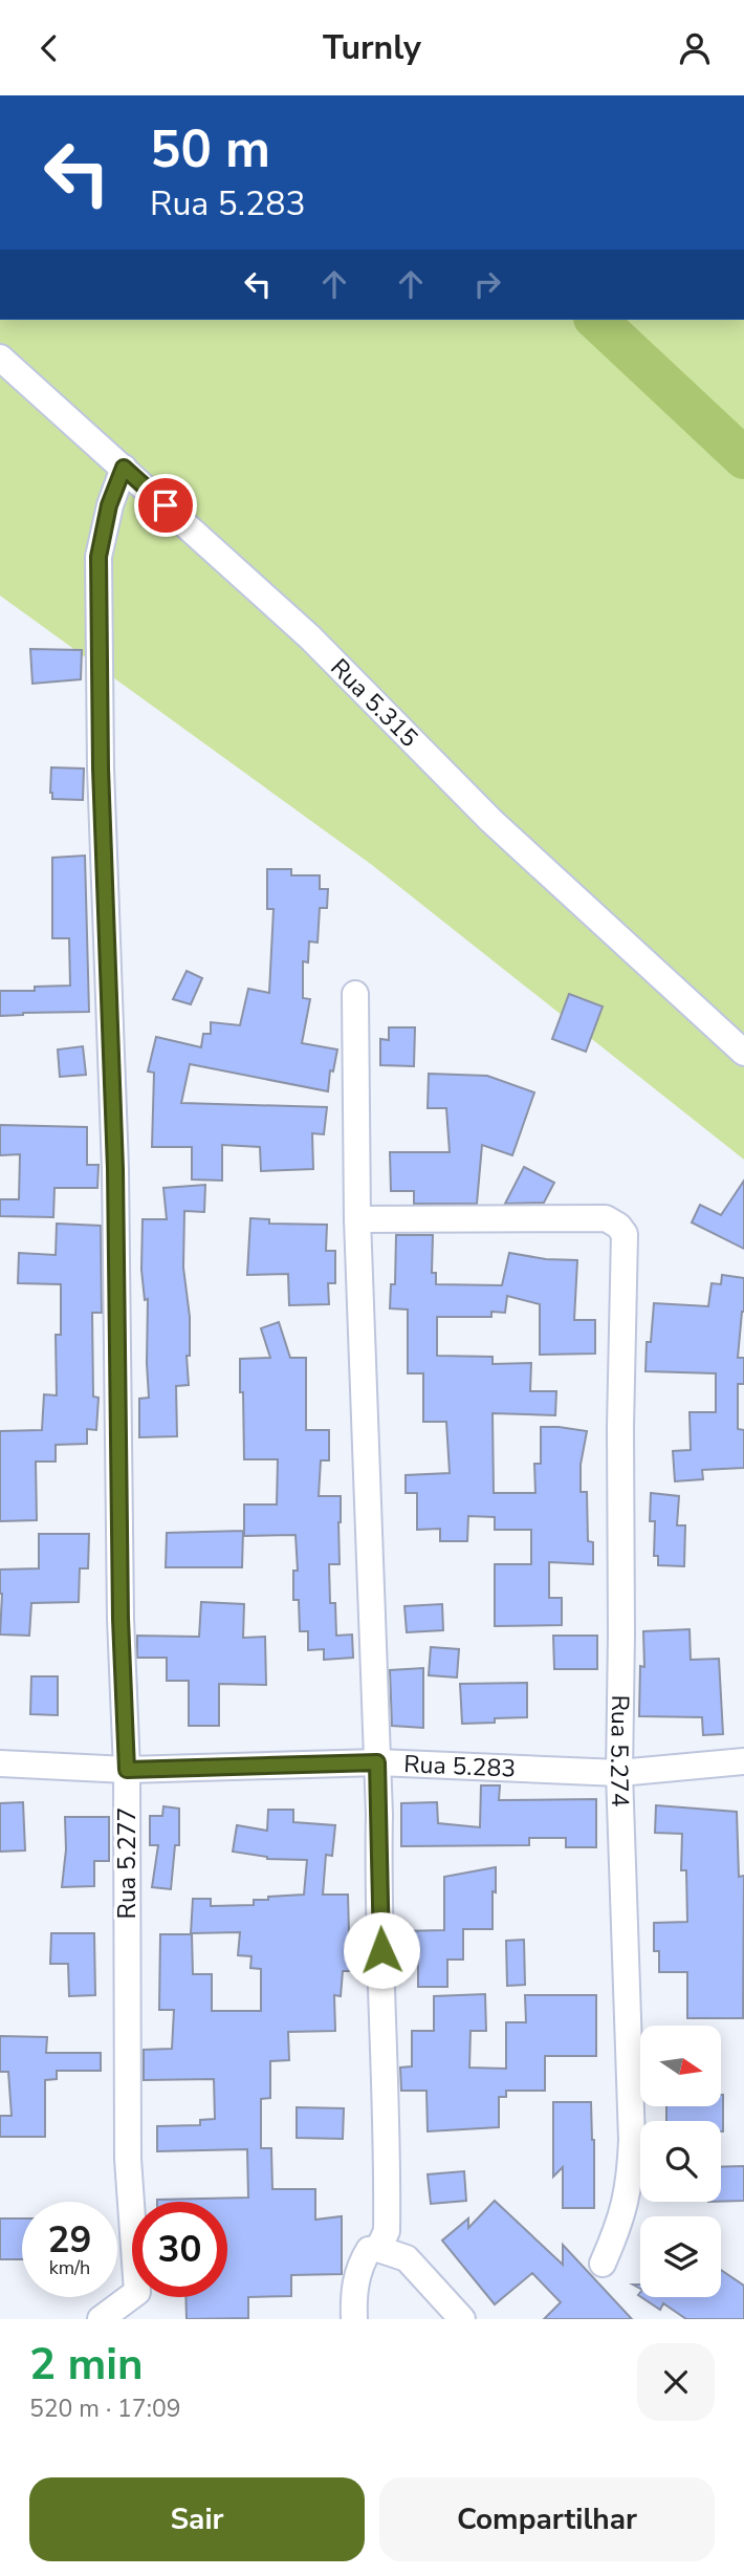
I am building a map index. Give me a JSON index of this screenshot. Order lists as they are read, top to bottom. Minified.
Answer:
{"streets":{"street":["Rua 5.315","Rua 5.274","Rua 5.283","Rua 5.277"]},"crossings":[["Rua 5.315","Rua 5.277"],["Rua 5.274","Rua 5.283"],["Rua 5.283","Rua 5.277"]],"north":"right","page":{"header":"Turnly","turn":["50 m","Rua 5.283"],"speed":"29 km/h","limit":"30","heading":["2 min","520 m · 17:09"],"buttons":["Sair","Compartilhar"]}}
